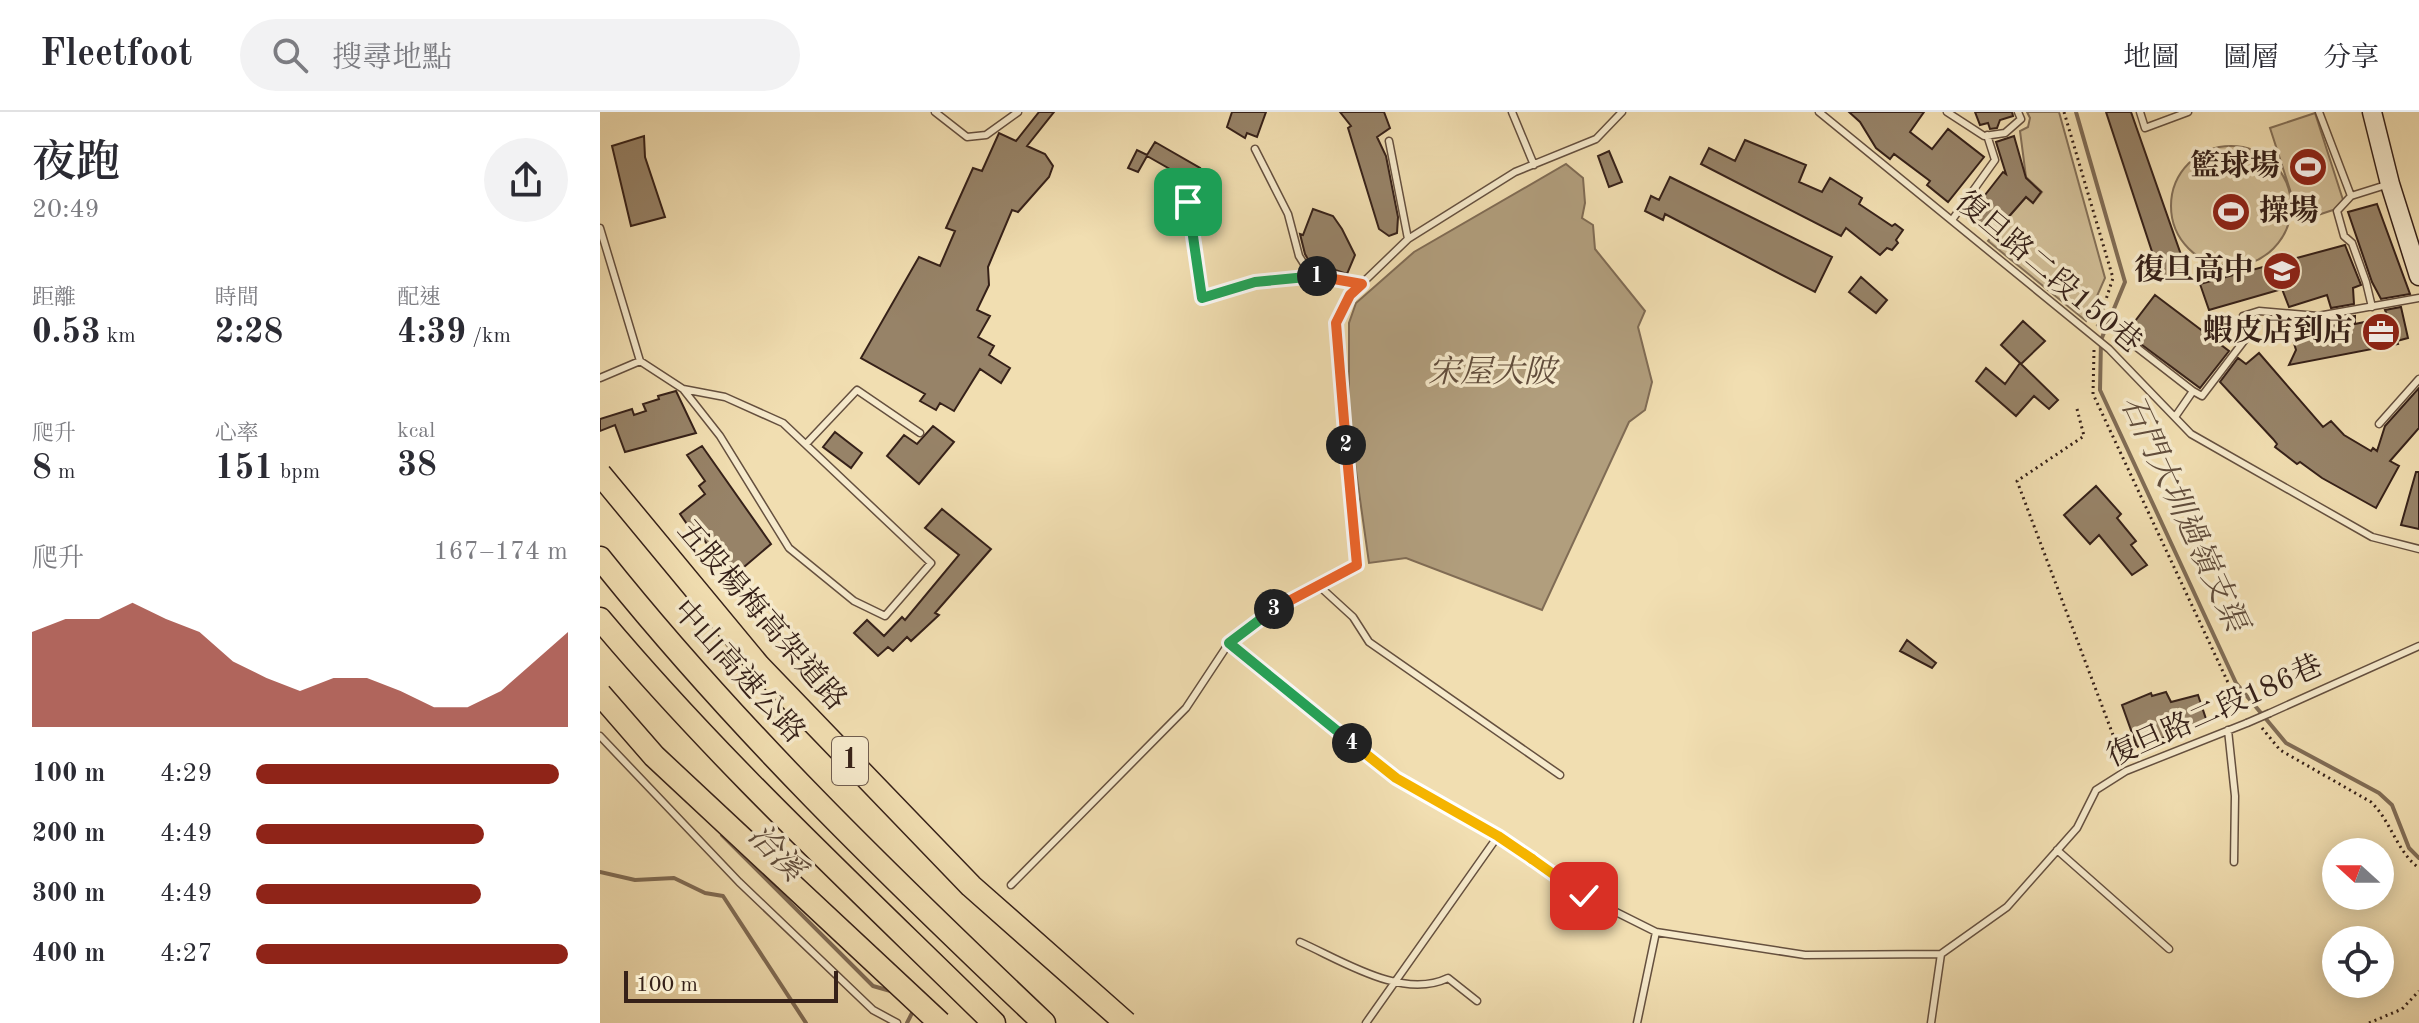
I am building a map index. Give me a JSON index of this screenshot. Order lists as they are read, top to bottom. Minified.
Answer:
{"streets":{"highway":["五股楊梅高架道路","中山高速公路","1"],"lane":["復旦路二段150巷","復旦路二段186巷"]},"water":["宋屋大陂","石門大圳過嶺支渠","洽溪"],"places":{"sports":["籃球場","操場"],"school or university":["復旦高中"],"office":["蝦皮店到店"]},"scale_bar":"100 m","north":"left","page":{"header":"Fleetfoot","search":"搜尋地點","nav":["地圖","圖層","分享"],"heading":["夜跑","20:49"],"stats":[["距離","0.53 km"],["時間","2:28"],["配速","4:39 /km"],["爬升","8 m"],["心率","151 bpm"],["kcal","38"]],"pins":["1","2","3","4"],"chart":["爬升","167–174 m"],"list":[{"name":"100 m","note":"4:29"},{"name":"200 m","note":"4:49"},{"name":"300 m","note":"4:49"},{"name":"400 m","note":"4:27"}],"scale":"100 m"}}
